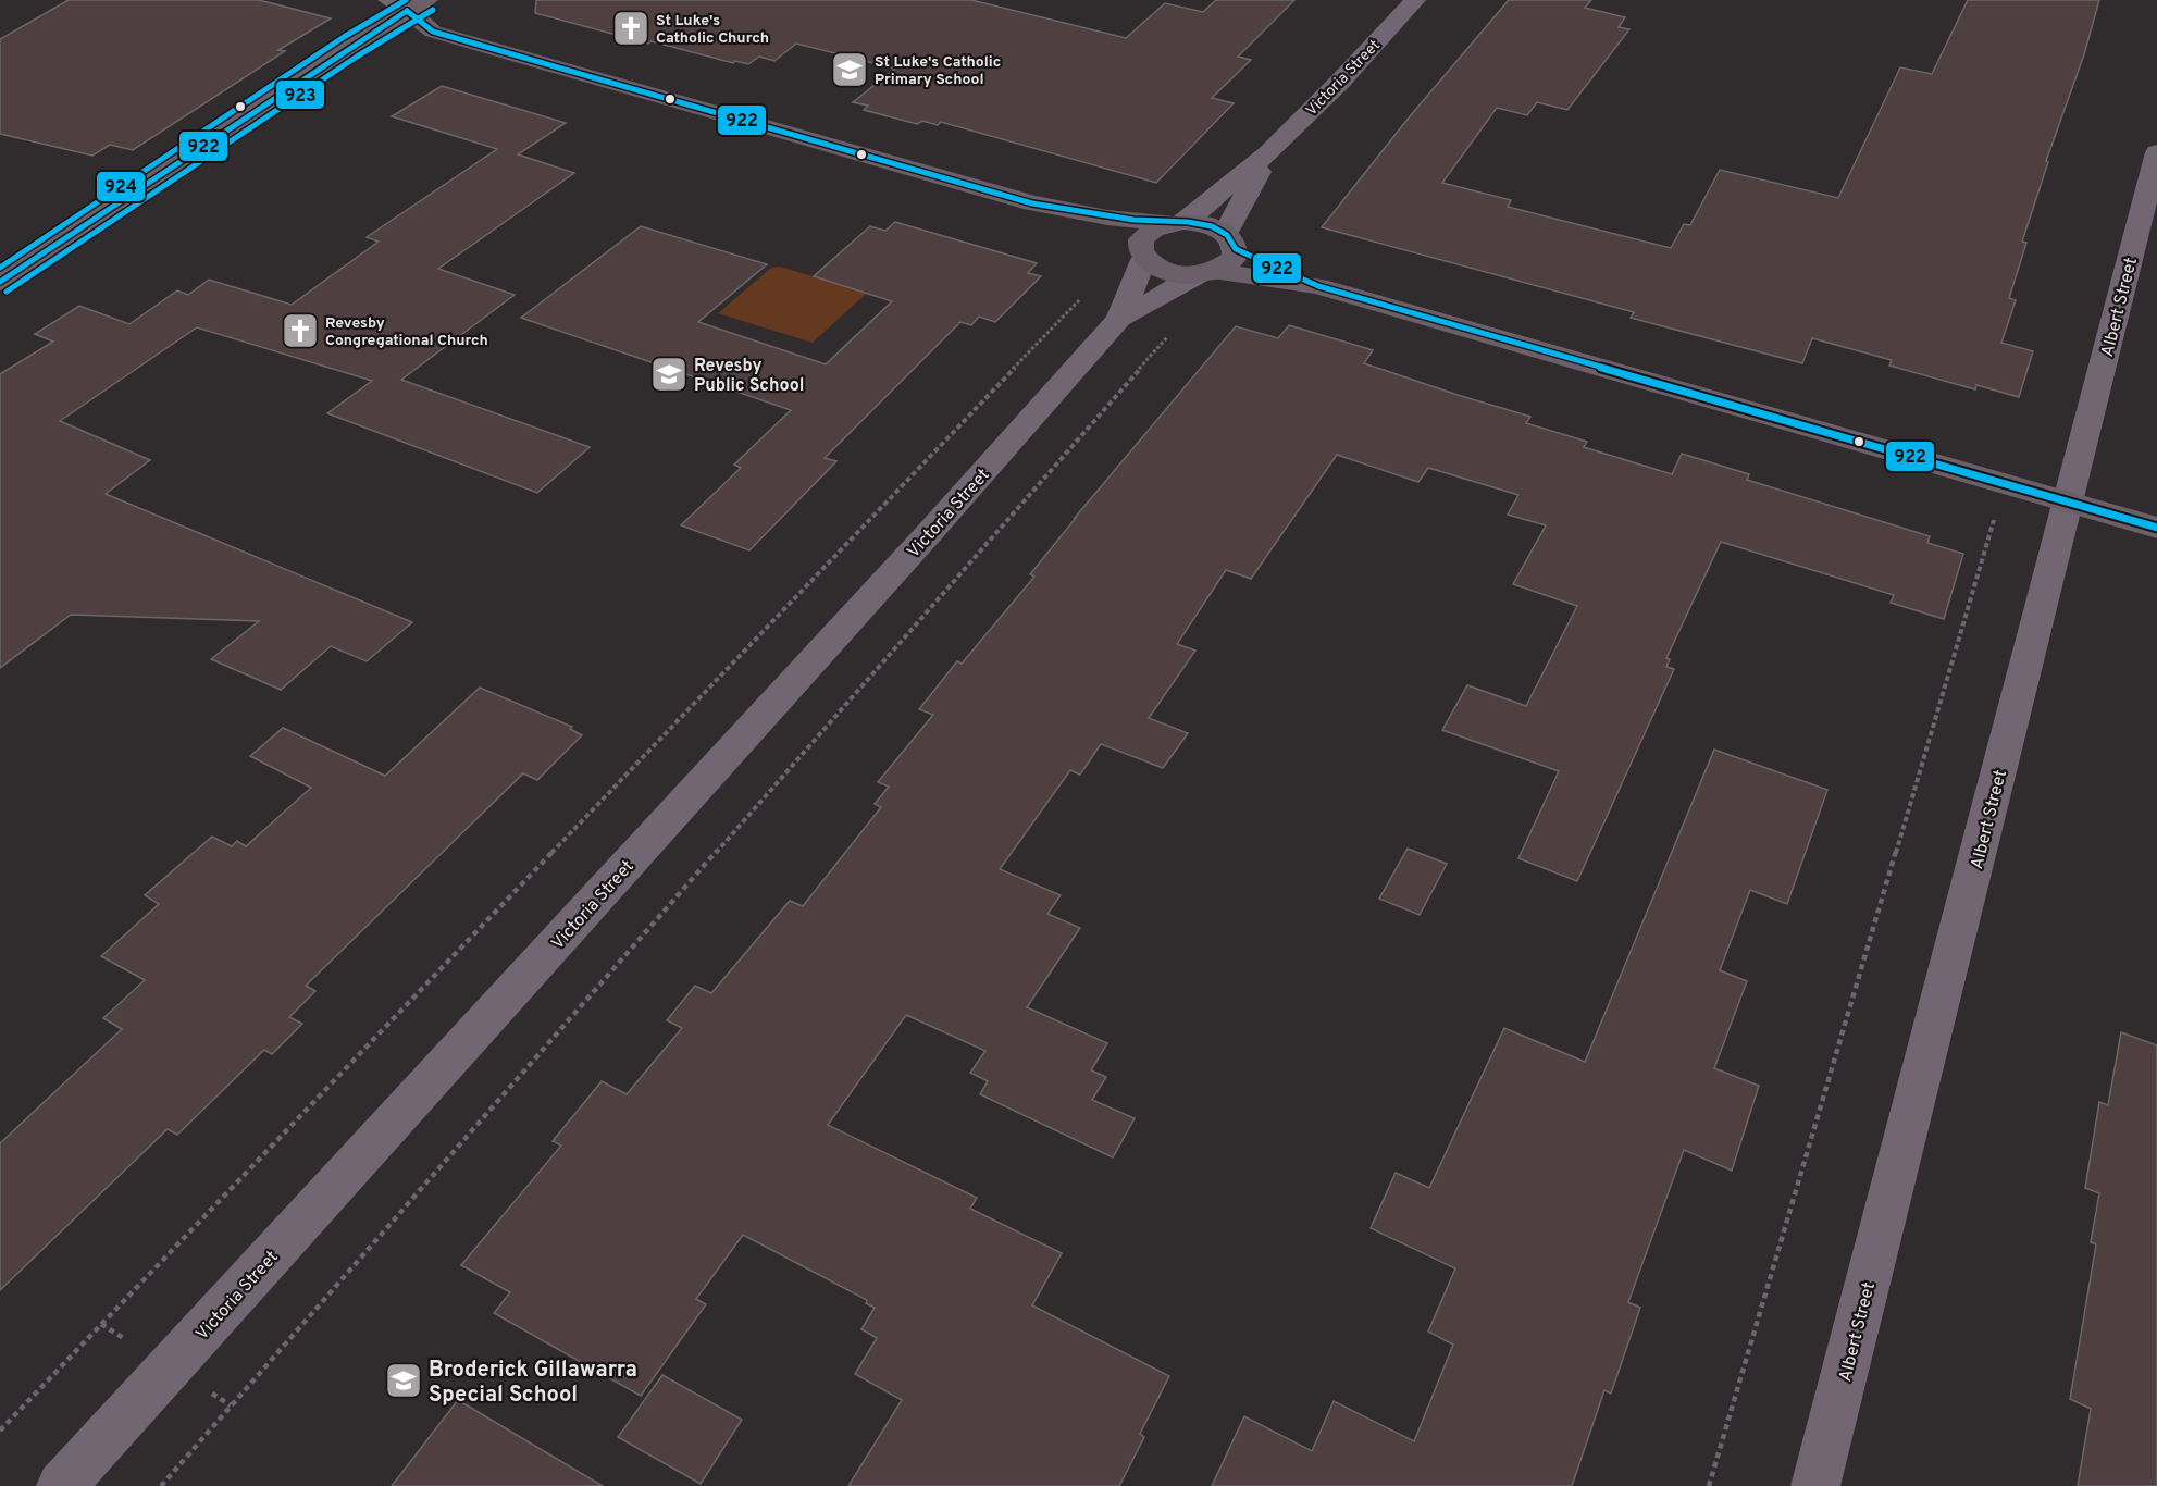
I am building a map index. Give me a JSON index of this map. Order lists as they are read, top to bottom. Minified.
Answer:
{"streets":{"street":["Victoria Street","Albert Street"]},"places":{"church":["St Luke's Catholic Church","Revesby Congregational Church"],"school or university":["St Luke's Catholic Primary School","Revesby Public School","Broderick Gillawarra Special School"]},"lines":["transit line 924","transit line 923","transit line 922"]}
